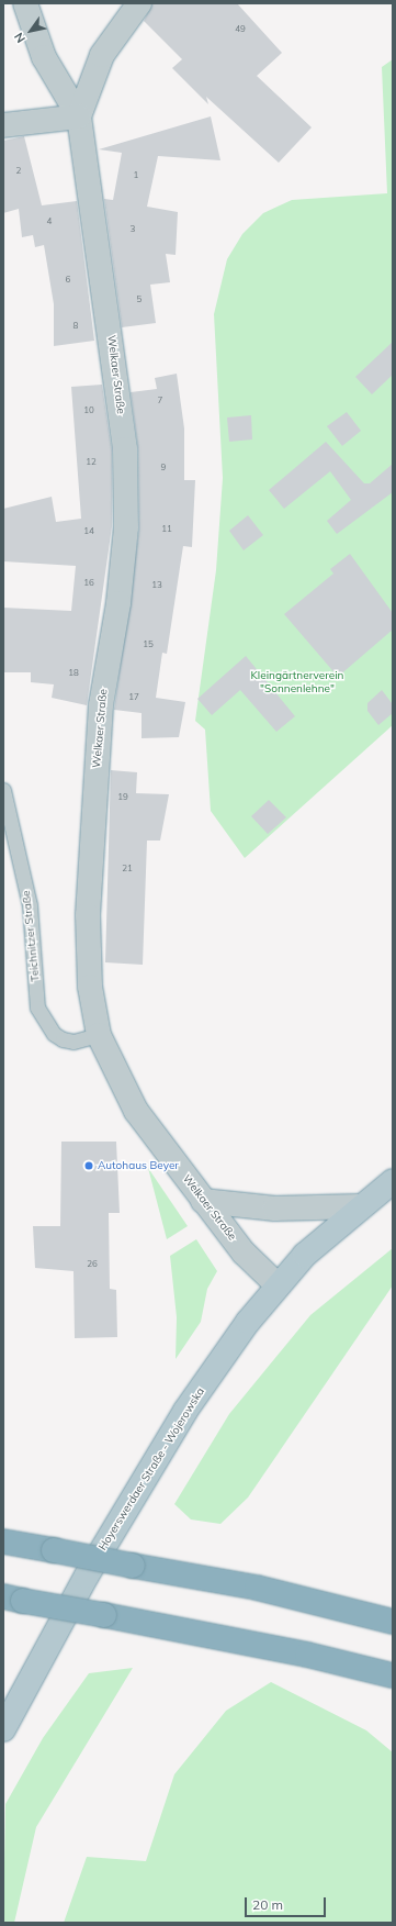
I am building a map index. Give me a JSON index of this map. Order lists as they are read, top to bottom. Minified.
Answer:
{"streets":{"main road":["Hoyerswerdaer Straße - Wojerowska"],"street":["Welkaer Straße"],"lane":["Teichnitzer Straße"]},"crossings":[["Welkaer Straße","Teichnitzer Straße"],["Welkaer Straße","Hoyerswerdaer Straße - Wojerowska"]],"parks":["Kleingärtnerverein \"Sonnenlehne\""],"places":["Autohaus Beyer"],"house_numbers":["49","2","1","4","3","6","5","8","7","10","12","9","11","14","16","13","15","18","17","19","21","26"],"scale_bar":"20 m","north":"bottom left"}
